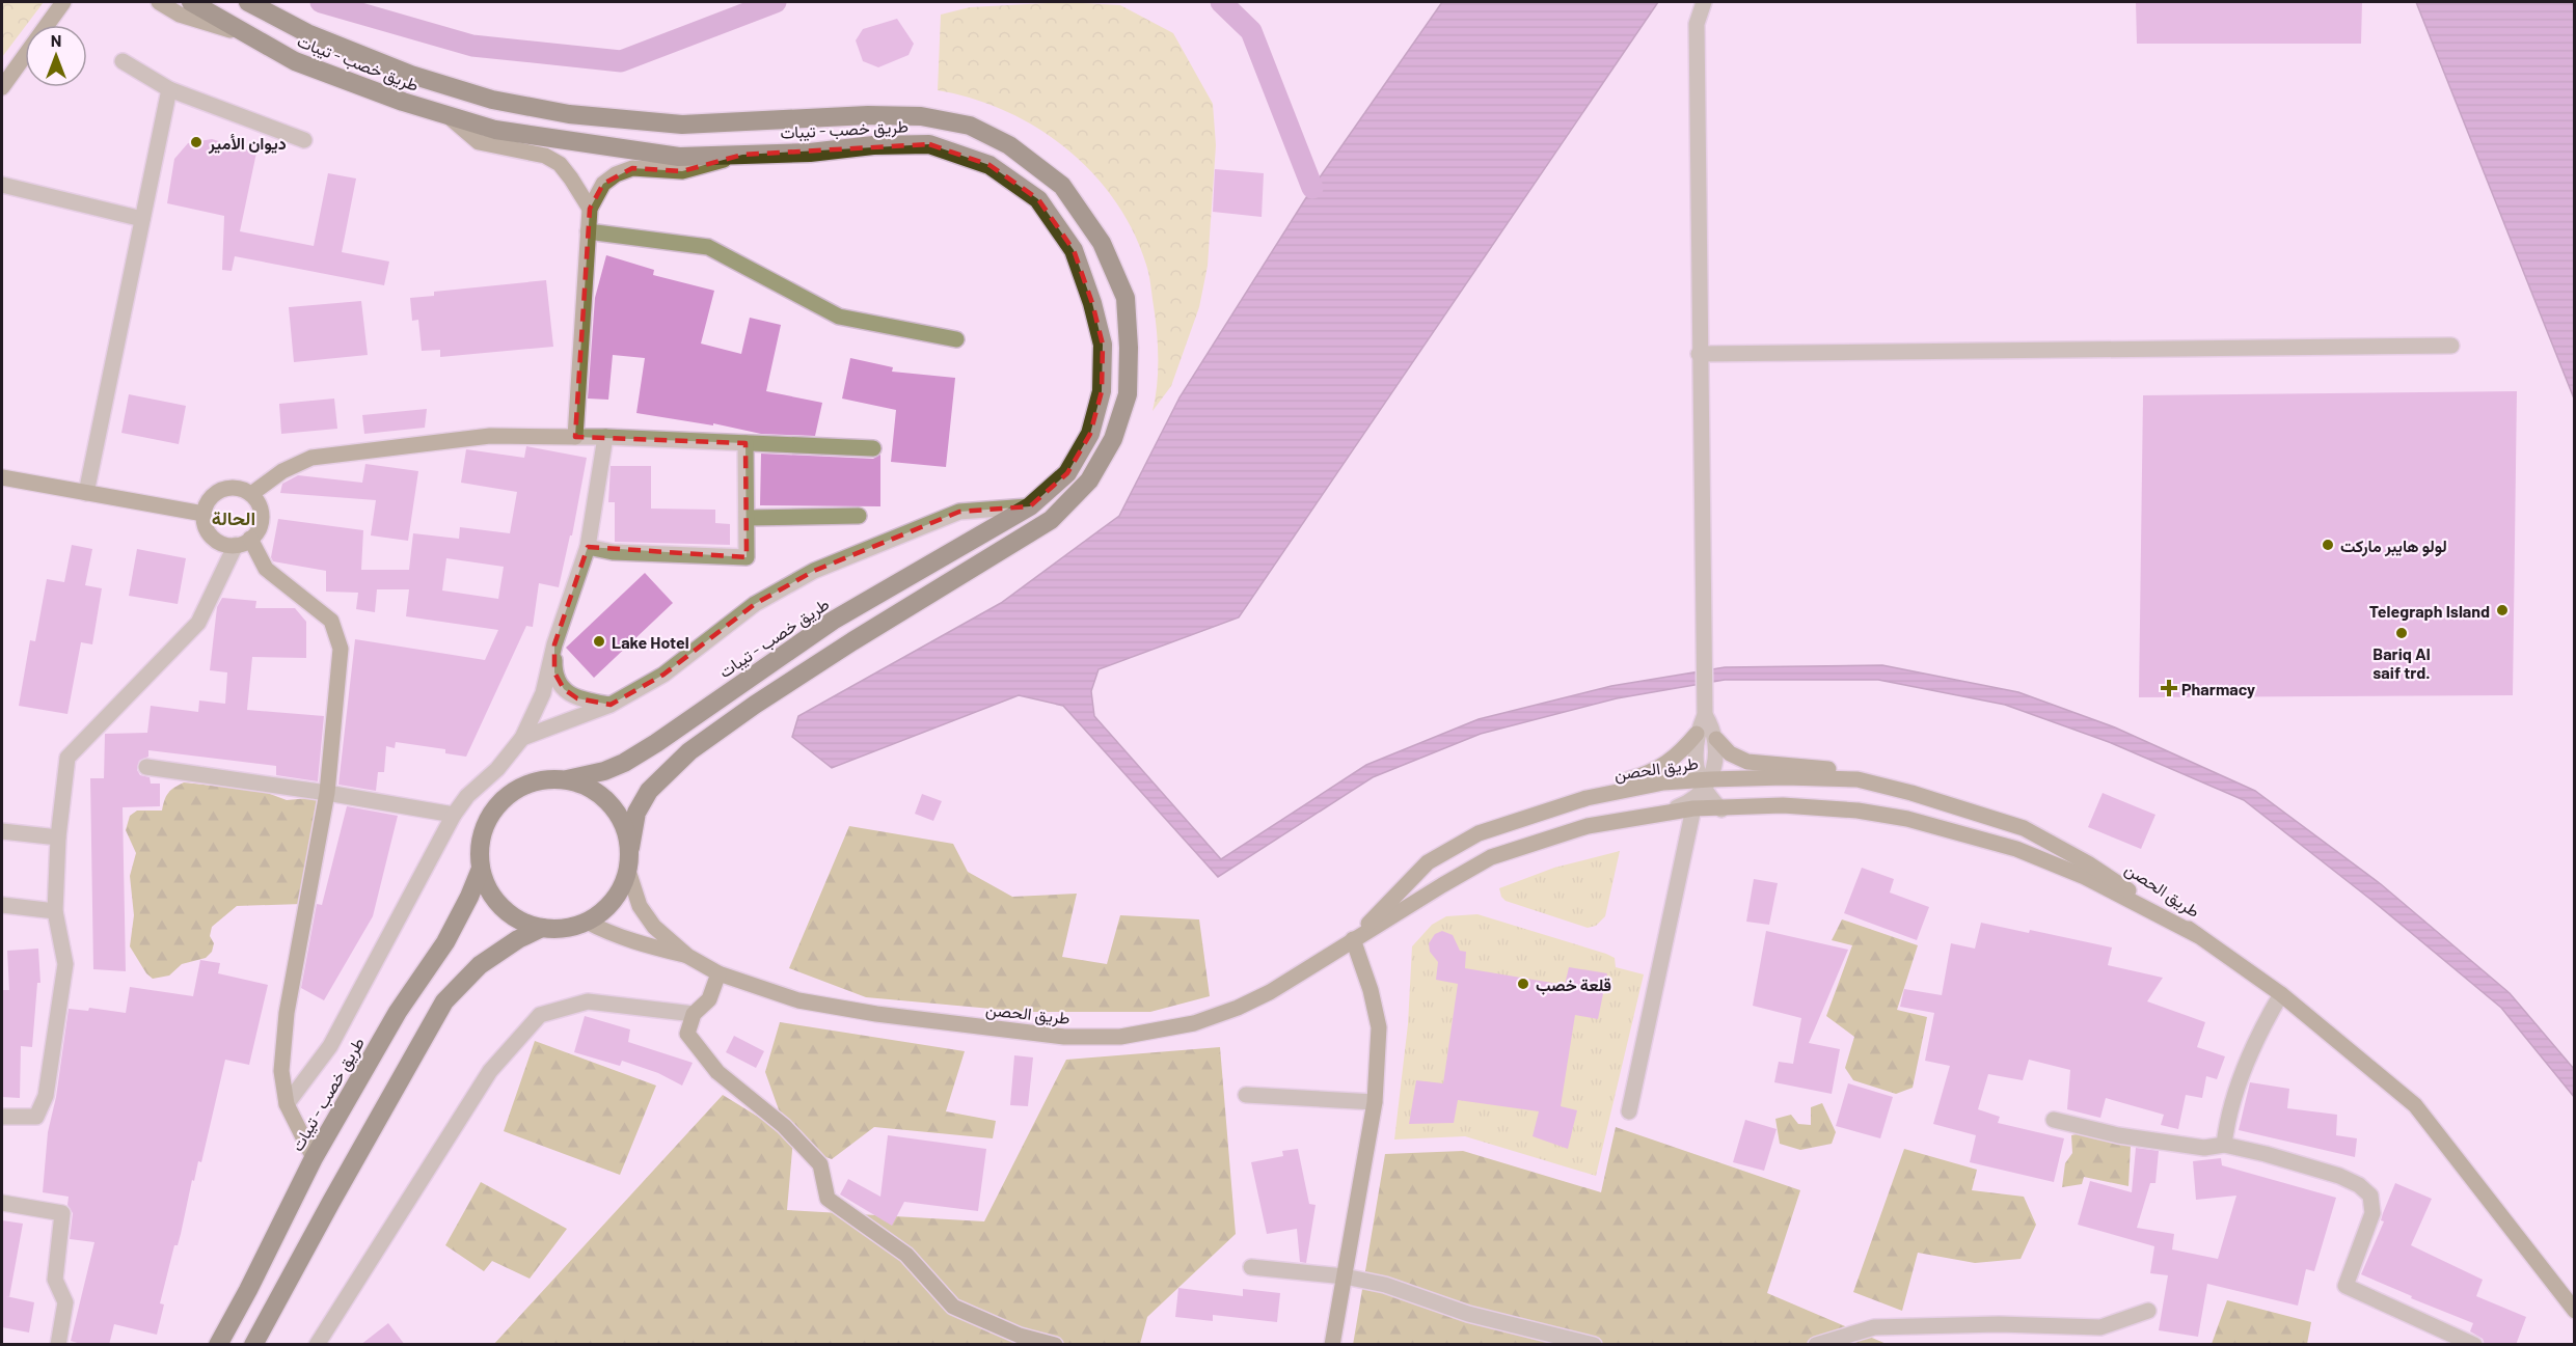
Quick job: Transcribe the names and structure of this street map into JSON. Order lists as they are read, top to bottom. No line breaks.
{"streets":{"highway":["طريق خصب - تيبات"],"street":["طريق الحصن"]},"crossings":[["طريق خصب - تيبات","طريق الحصن"]],"districts":["الحالة"],"places":{"other":["ديوان الأمير","لولو هايبر ماركت","Telegraph Island","Bariq Al saif trd.","Lake Hotel","قلعة خصب"],"health":["Pharmacy"]},"north":"top"}
